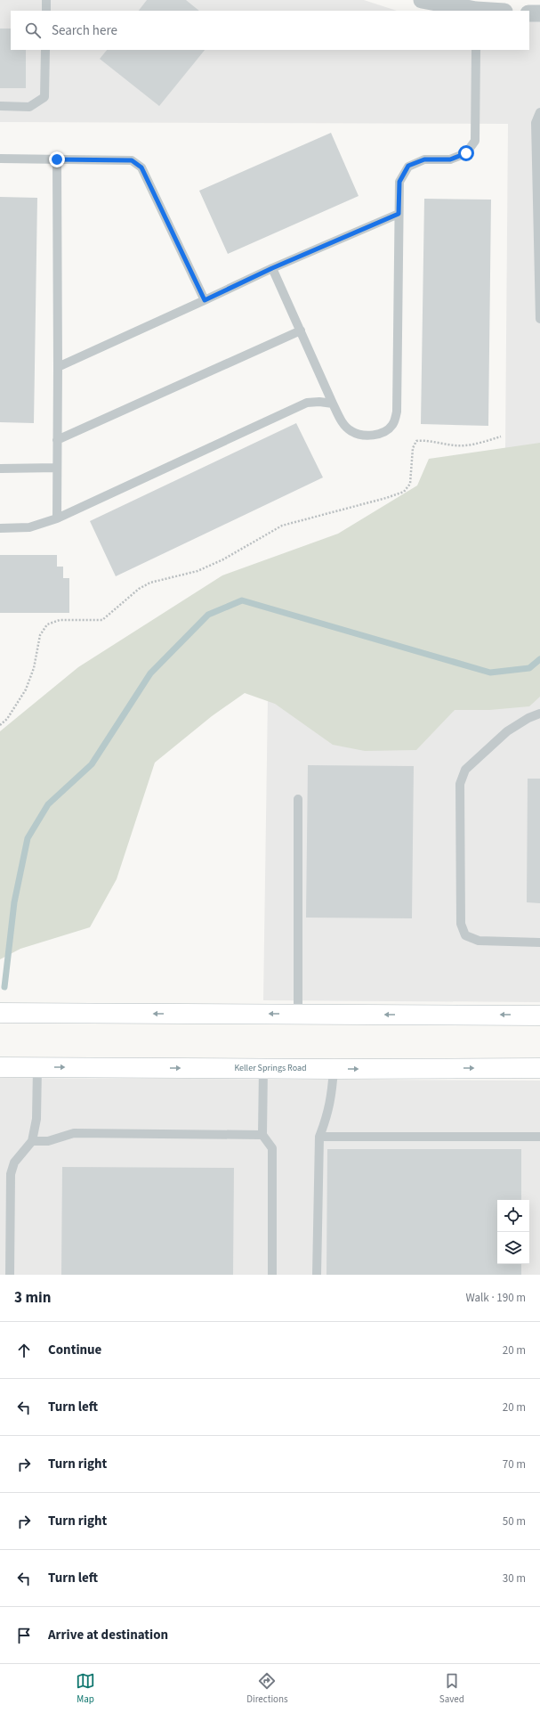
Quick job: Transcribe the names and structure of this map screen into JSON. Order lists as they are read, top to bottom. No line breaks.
{"streets":{"main road":["Keller Springs Road"]},"page":{"search":"Search here","heading":["3 min","Walk · 190 m"],"list":[["Continue","20 m"],["Turn left","20 m"],["Turn right","70 m"],["Turn right","50 m"],["Turn left","30 m"],"Arrive at destination"],"nav":["Map","Directions","Saved"]}}
